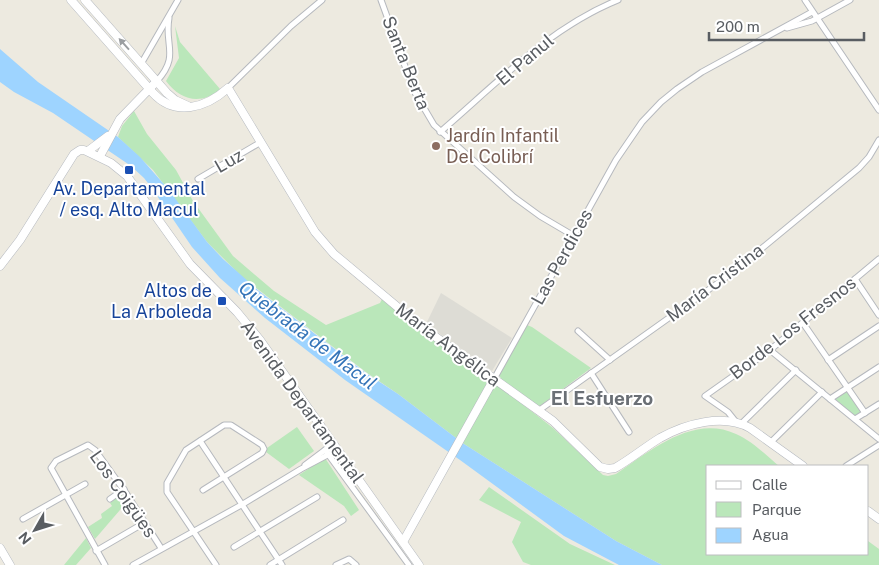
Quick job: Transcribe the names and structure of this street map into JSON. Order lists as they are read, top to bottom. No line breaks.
{"streets":{"street":["El Panul","Santa Berta","Luz","Las Perdices","María Cristina","Borde Los Fresnos","María Angélica","Avenida Departamental","Los Coigües"]},"crossings":[["El Panul","Santa Berta"],["Santa Berta","Las Perdices"],["Luz","María Angélica"],["Las Perdices","María Angélica"],["Las Perdices","Avenida Departamental"],["María Cristina","María Angélica"],["Borde Los Fresnos","María Angélica"]],"districts":["El Esfuerzo"],"water":["Quebrada de Macul"],"places":{"other":["Jardín Infantil Del Colibrí"],"transit":["Av. Departamental / esq. Alto Macul","Altos de La Arboleda"]},"legend":["Calle","Parque","Agua"],"scale_bar":"200 m","north":"bottom left"}
